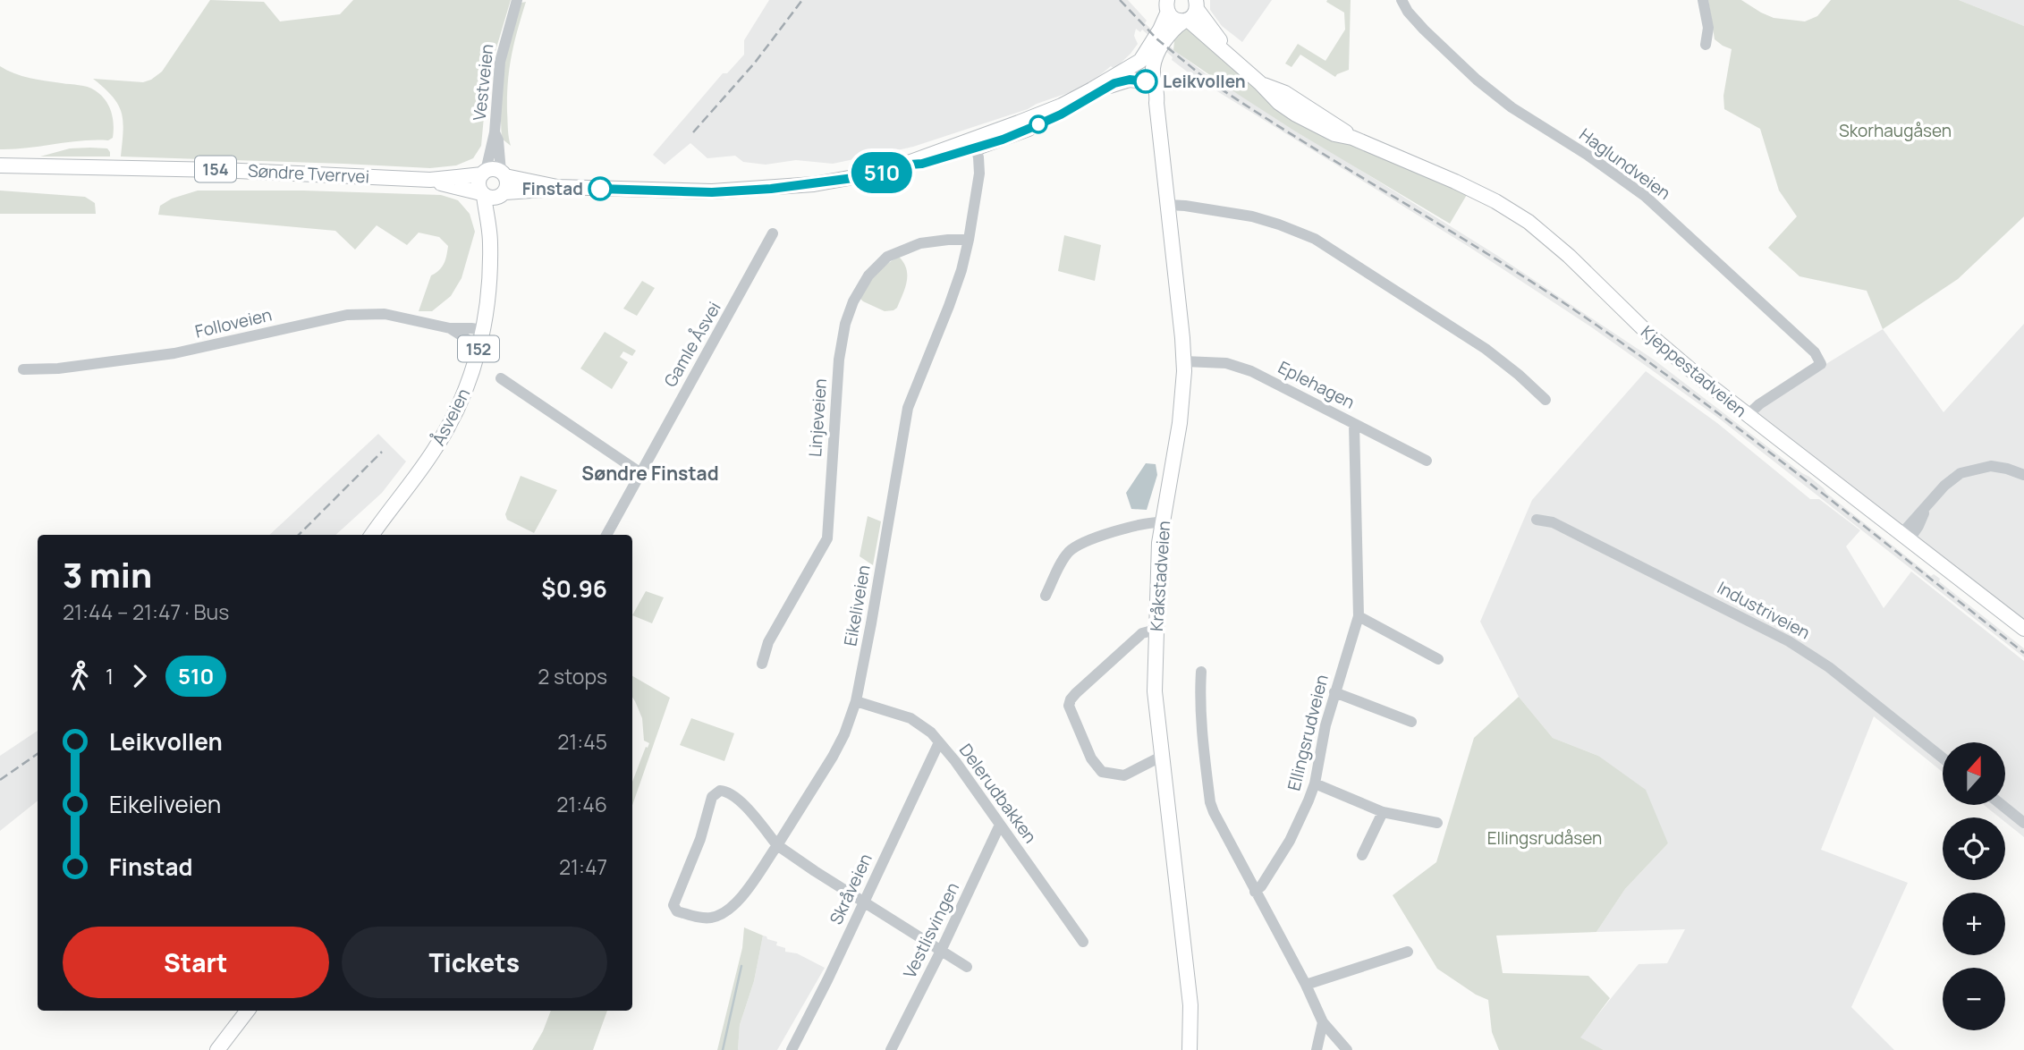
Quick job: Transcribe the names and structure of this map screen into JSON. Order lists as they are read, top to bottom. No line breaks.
{"streets":{"main road":["154","Søndre Tverrvei","152","Kjeppestadveien","Åsveien","Kråkstadveien"],"street":["Vestveien","Haglundveien","Folloveien","Gamle Åsvei","Eplehagen","Linjeveien","Eikeliveien","Industriveien","Ellingsrudveien","Delerudbakken","Skråveien","Vestlisvingen"]},"crossings":[["Vestveien","154"],["Vestveien","Søndre Tverrvei"],["Vestveien","Åsveien"],["Haglundveien","Kjeppestadveien"],["154","Søndre Tverrvei"],["154","Åsveien"],["Søndre Tverrvei","Åsveien"],["Folloveien","Åsveien"],["Eplehagen","Kråkstadveien"],["Eplehagen","Ellingsrudveien"],["Linjeveien","Eikeliveien"],["Eikeliveien","Delerudbakken"],["Delerudbakken","Skråveien"],["Delerudbakken","Vestlisvingen"]],"districts":["Søndre Finstad"],"parks":["Skorhaugåsen","Ellingsrudåsen"],"places":["Leikvollen","Finstad"],"lines":["bus line 510"],"north":"top","page":{"on_map":"510","heading":["3 min","21:44 – 21:47 · Bus","$0.96"],"legs":["1","510","2 stops"],"list":[{"name":"Leikvollen","value":"21:45"},{"name":"Eikeliveien","value":"21:46"},{"name":"Finstad","value":"21:47"}],"map_buttons":["+","−"],"buttons":["Start","Tickets"]}}
